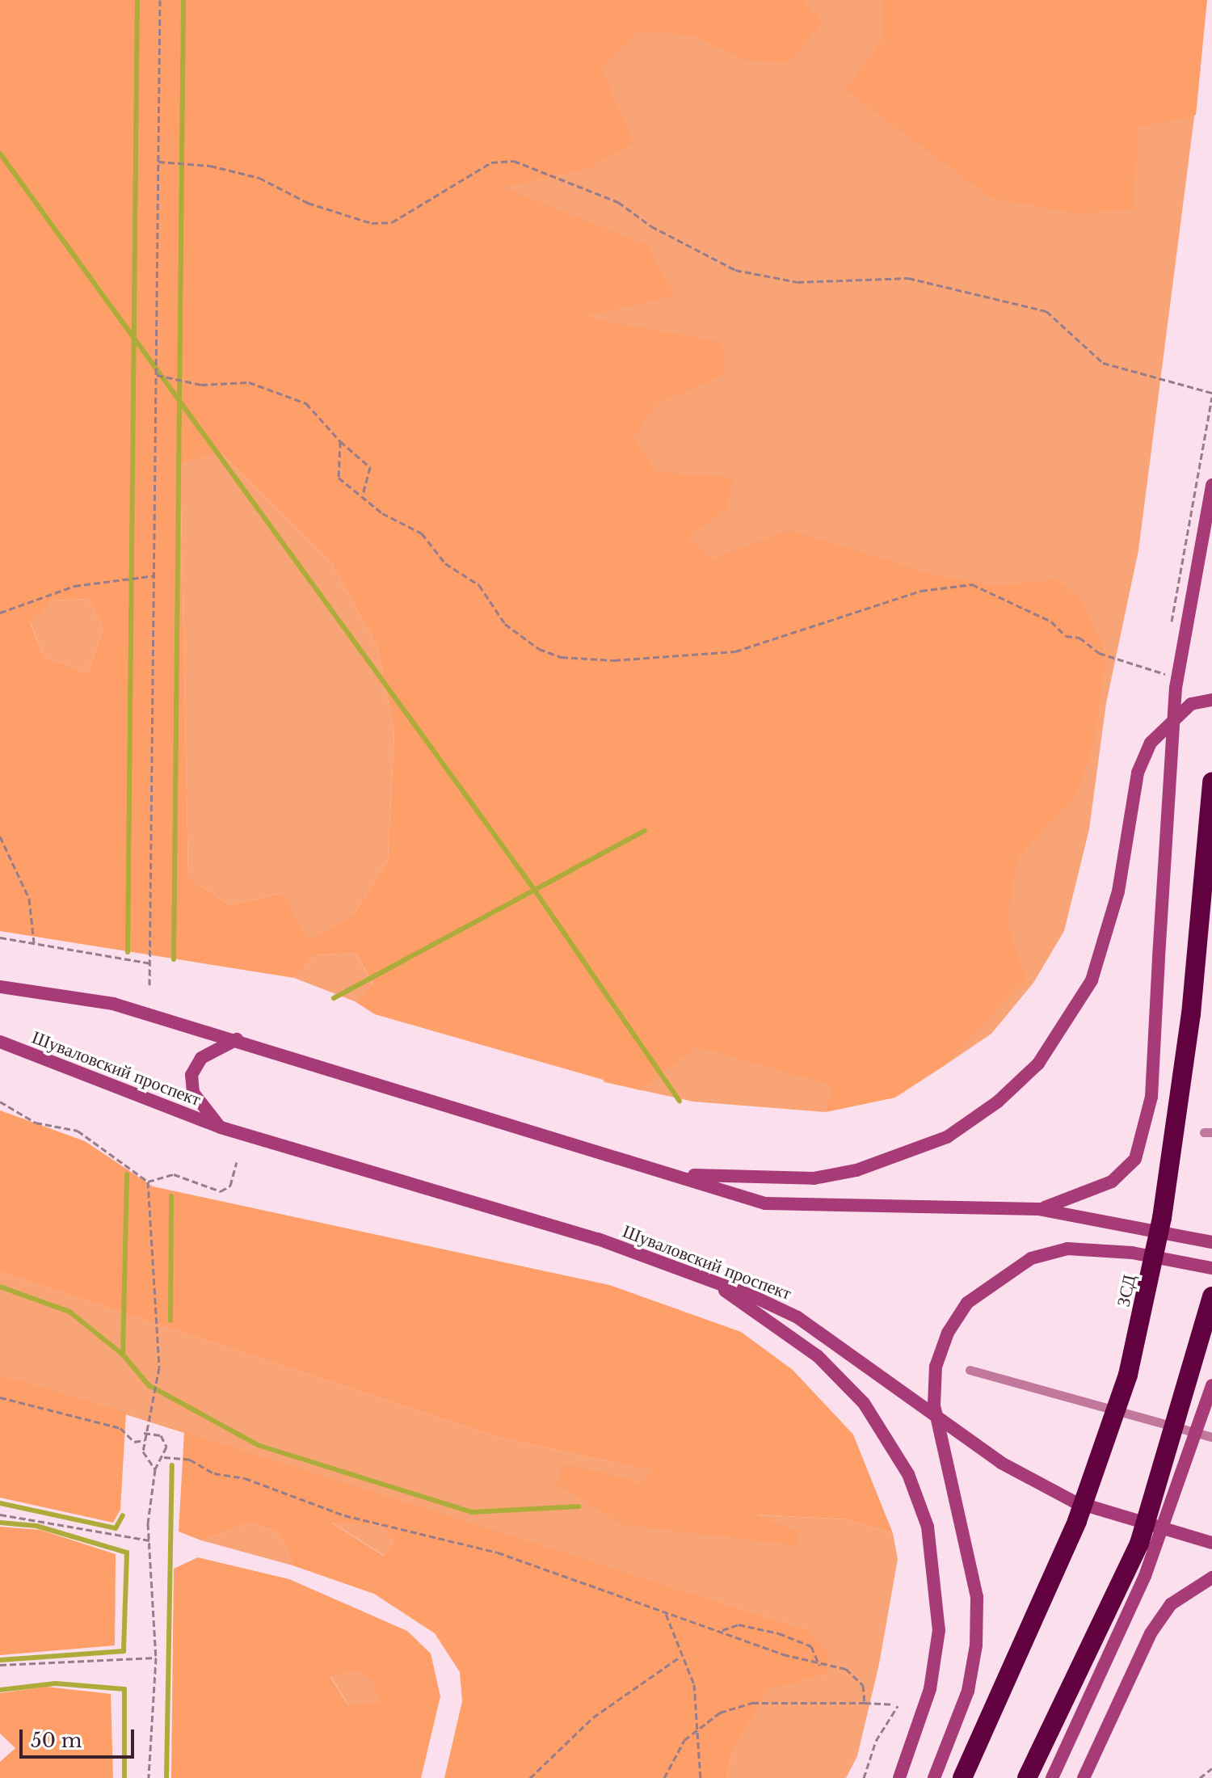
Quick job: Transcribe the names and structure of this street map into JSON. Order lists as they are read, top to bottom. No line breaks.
{"streets":{"highway":["ЗСД"],"main road":["Шуваловский проспект"]},"scale_bar":"50 m"}
